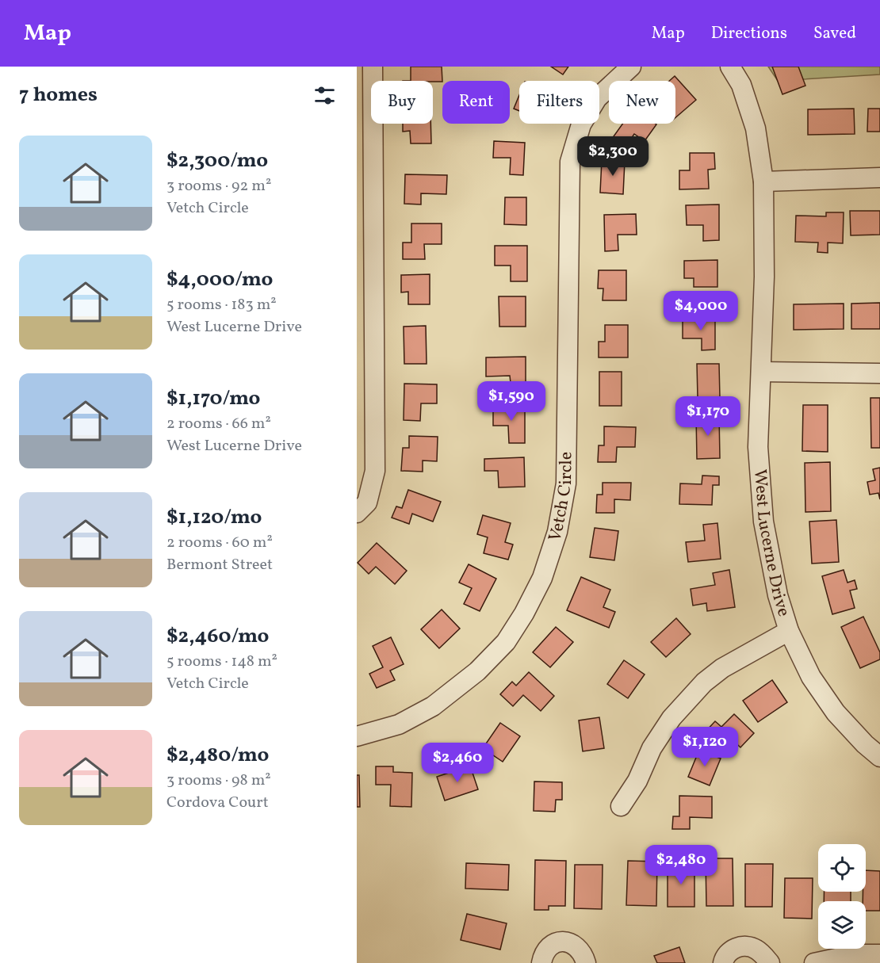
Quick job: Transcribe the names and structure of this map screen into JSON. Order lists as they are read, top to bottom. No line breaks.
{"streets":{"street":["Vetch Circle","West Lucerne Drive"]},"page":{"header":"Map","nav":["Map","Directions","Saved"],"heading":"7 homes","chip":["Buy","Rent","Filters","New"],"list":[{"name":"$2,300/mo","note":"3 rooms · 92 m² · Vetch Circle"},{"name":"$4,000/mo","note":"5 rooms · 183 m² · West Lucerne Drive"},{"name":"$1,170/mo","note":"2 rooms · 66 m² · West Lucerne Drive"},{"name":"$1,120/mo","note":"2 rooms · 60 m² · Bermont Street"},{"name":"$2,460/mo","note":"5 rooms · 148 m² · Vetch Circle"},{"name":"$2,480/mo","note":"3 rooms · 98 m² · Cordova Court"}],"price":["$2,300","$4,000","$1,590","$1,170","$1,120","$2,460","$2,480"]}}
